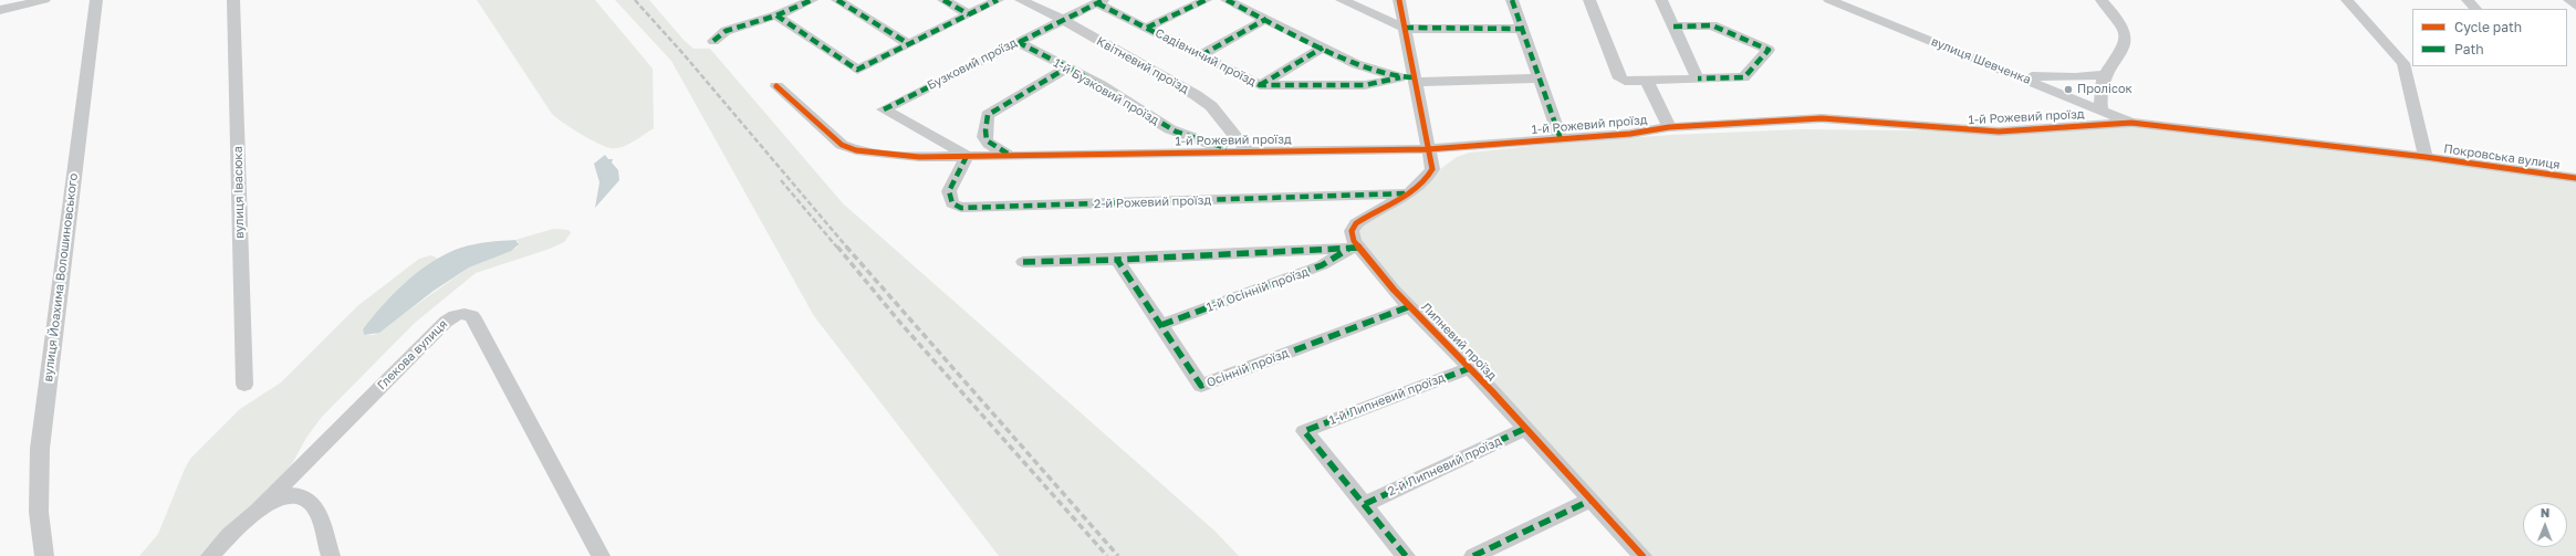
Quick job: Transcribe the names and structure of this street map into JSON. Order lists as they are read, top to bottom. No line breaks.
{"streets":{"street":["Садівничий проїзд","вулиця Шевченка","Бузковий проїзд","Квітневий проїзд","1-й Бузковий проїзд","1-й Рожевий проїзд","Покровська вулиця","вулиця Івасюка","2-й Рожевий проїзд","вулиця Йоахима Волошиновського","1-й Осінній проїзд","Липневий проїзд","Глекова вулиця","Осінній проїзд","1-й Липневий проїзд","2-й Липневий проїзд"]},"crossings":[["Садівничий проїзд","Бузковий проїзд"],["вулиця Шевченка","1-й Рожевий проїзд"],["Бузковий проїзд","Квітневий проїзд"],["Бузковий проїзд","1-й Бузковий проїзд"],["Бузковий проїзд","1-й Рожевий проїзд"],["Бузковий проїзд","2-й Рожевий проїзд"],["Квітневий проїзд","1-й Бузковий проїзд"],["Квітневий проїзд","1-й Рожевий проїзд"],["1-й Бузковий проїзд","1-й Рожевий проїзд"],["1-й Рожевий проїзд","Покровська вулиця"],["1-й Рожевий проїзд","2-й Рожевий проїзд"],["1-й Рожевий проїзд","Липневий проїзд"],["2-й Рожевий проїзд","Липневий проїзд"],["1-й Осінній проїзд","Липневий проїзд"],["1-й Осінній проїзд","Осінній проїзд"],["Липневий проїзд","Осінній проїзд"],["Липневий проїзд","1-й Липневий проїзд"],["Липневий проїзд","2-й Липневий проїзд"],["1-й Липневий проїзд","2-й Липневий проїзд"]],"places":["Пролісок"],"legend":["Cycle path","Path"],"north":"top"}
